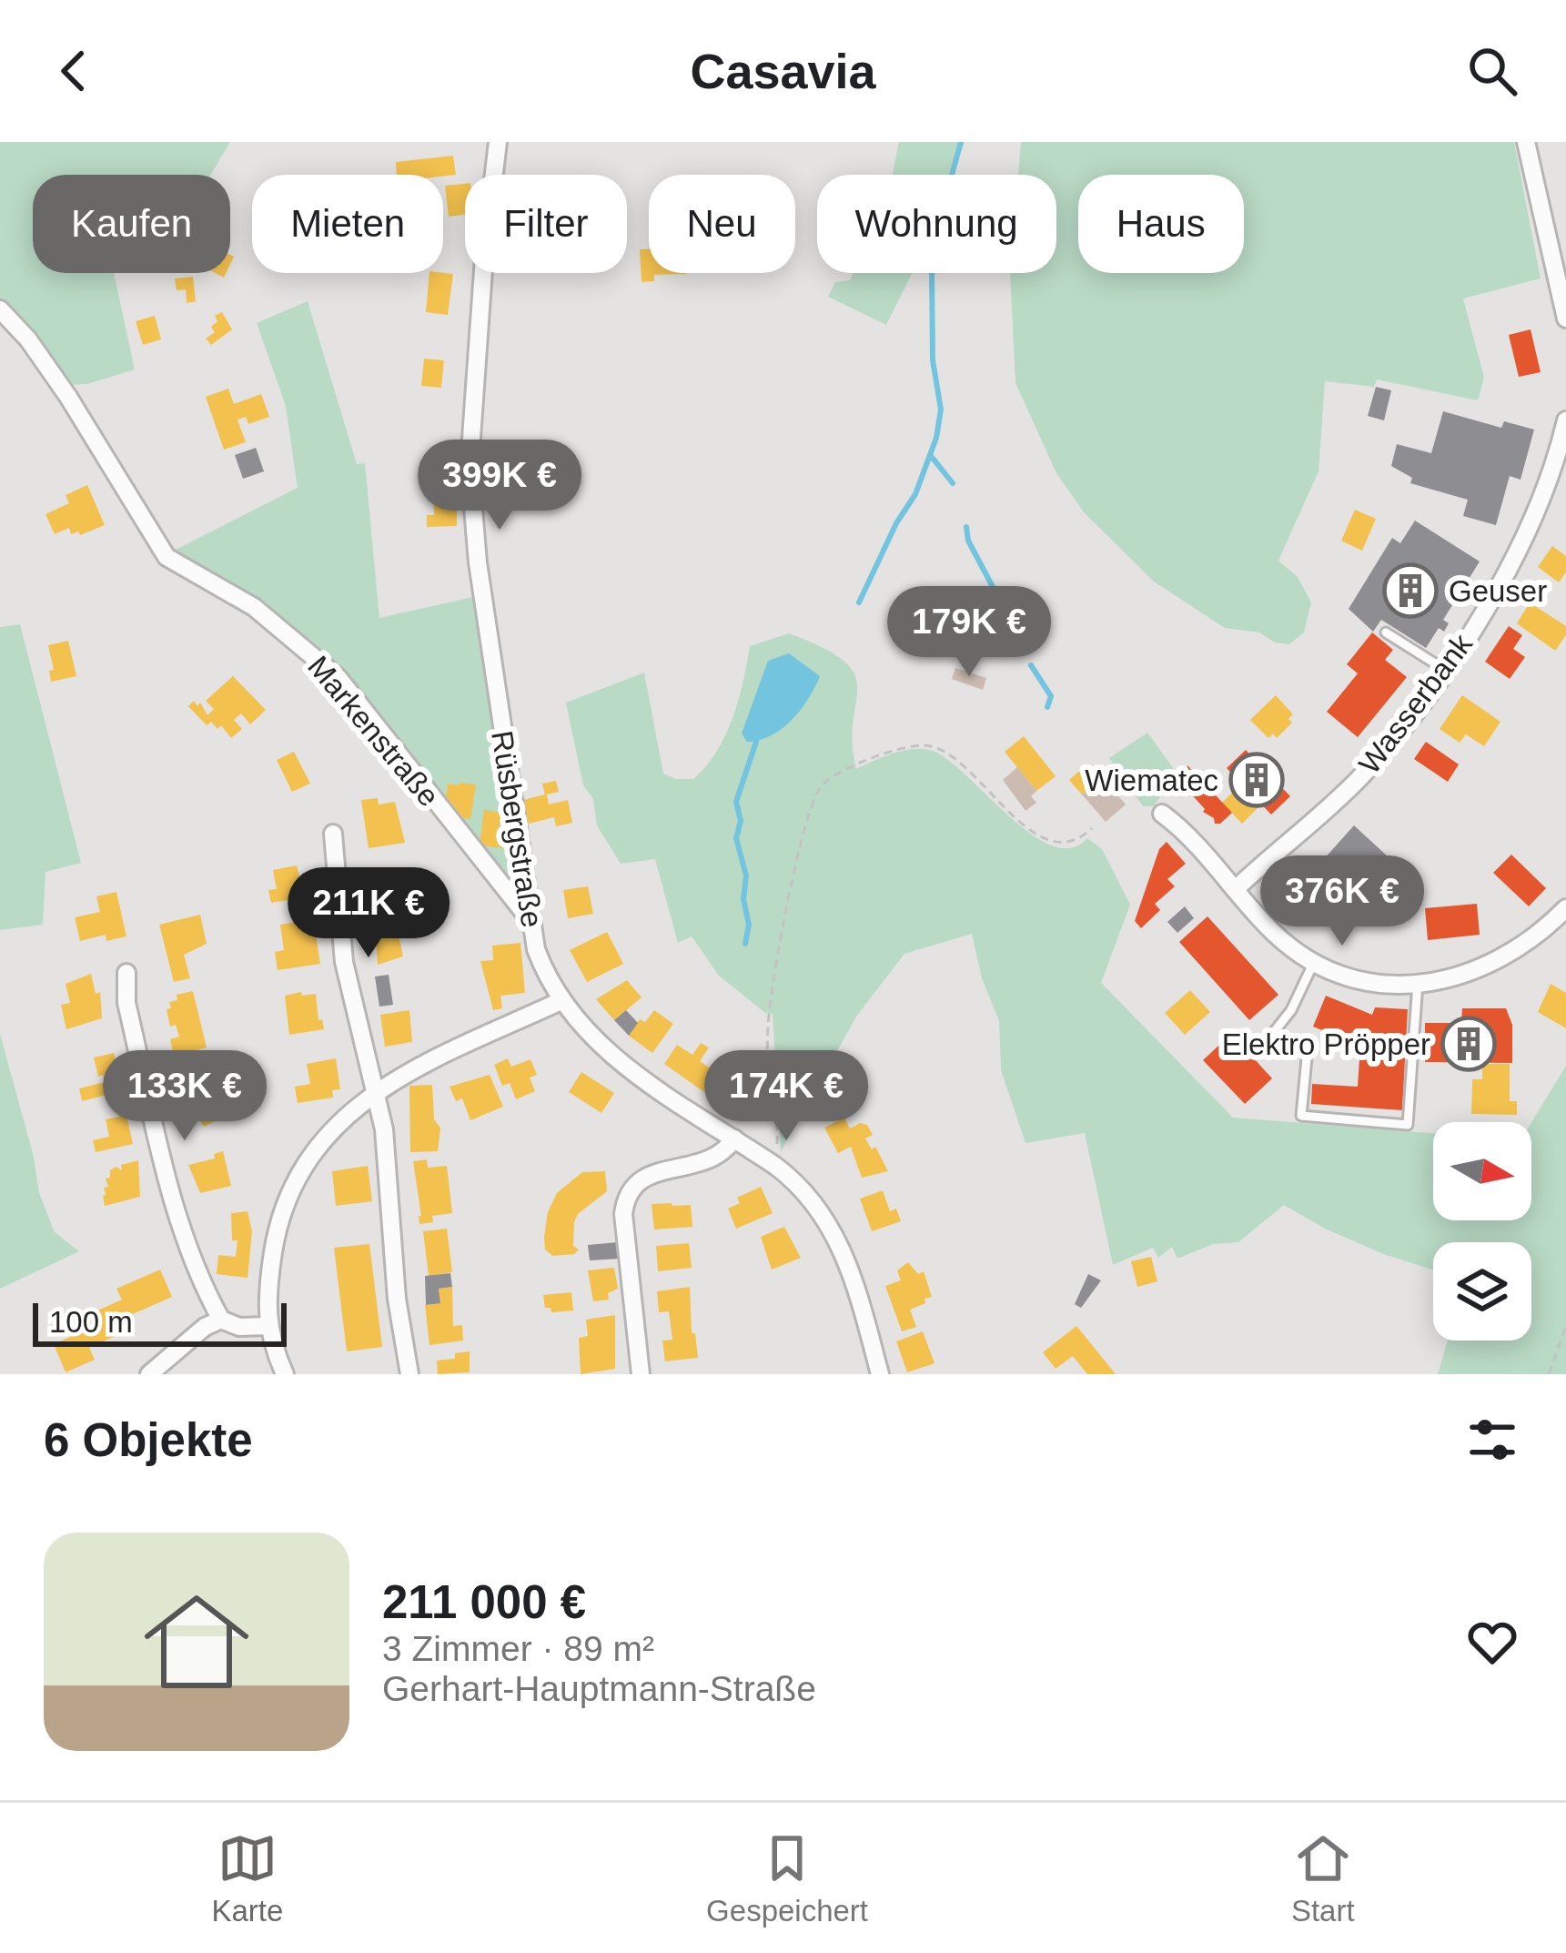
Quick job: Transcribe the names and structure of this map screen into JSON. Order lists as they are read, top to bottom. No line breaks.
{"streets":{"street":["Wasserbank","Markenstraße","Rüsbergstraße"]},"crossings":[["Markenstraße","Rüsbergstraße"]],"places":{"building":["Geuser","Wiematec","Elektro Pröpper"]},"scale_bar":"100 m","north":"right","page":{"header":"Casavia","chip":["Kaufen","Mieten","Filter","Neu","Wohnung","Haus"],"price":["399K €","179K €","376K €","211K €","133K €","174K €"],"scale":"100 m","heading":"6 Objekte","list":[{"name":"211 000 €","note":"3 Zimmer · 89 m² · Gerhart-Hauptmann-Straße"}],"tabs":["Karte","Gespeichert","Start"]}}
